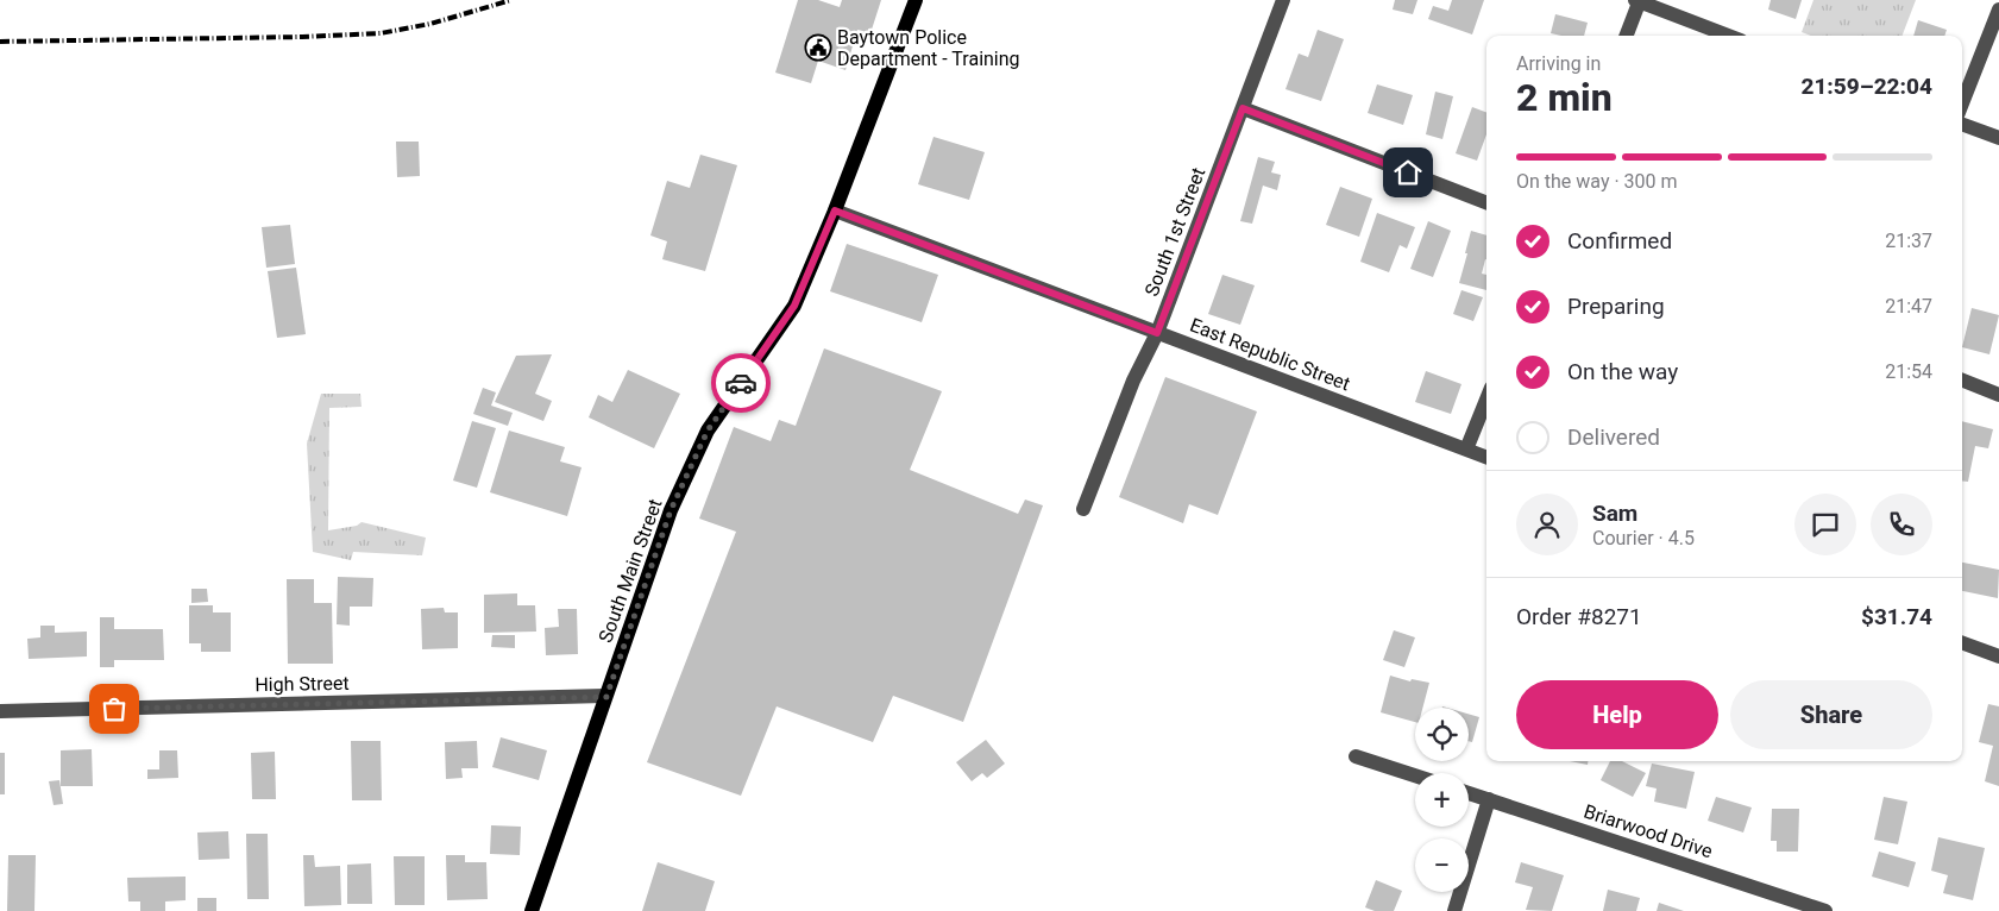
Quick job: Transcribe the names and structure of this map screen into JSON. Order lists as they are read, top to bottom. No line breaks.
{"streets":{"main road":["South Main Street"],"street":["South 1st Street","East Republic Street","High Street","Briarwood Drive"]},"crossings":[["South 1st Street","East Republic Street"],["East Republic Street","South Main Street"],["South Main Street","High Street"]],"places":{"public building":["Baytown Police Department - Training"]},"page":{"heading":["2 min","Arriving in","21:59–22:04"],"panel":["Sam","Courier · 4.5","Order #8271","$31.74"],"bar":"On the way · 300 m","list":[["Confirmed","21:37"],["Preparing","21:47"],["On the way","21:54"],"Delivered"],"buttons":["Help","Share"],"map_buttons":["+","−"]}}
